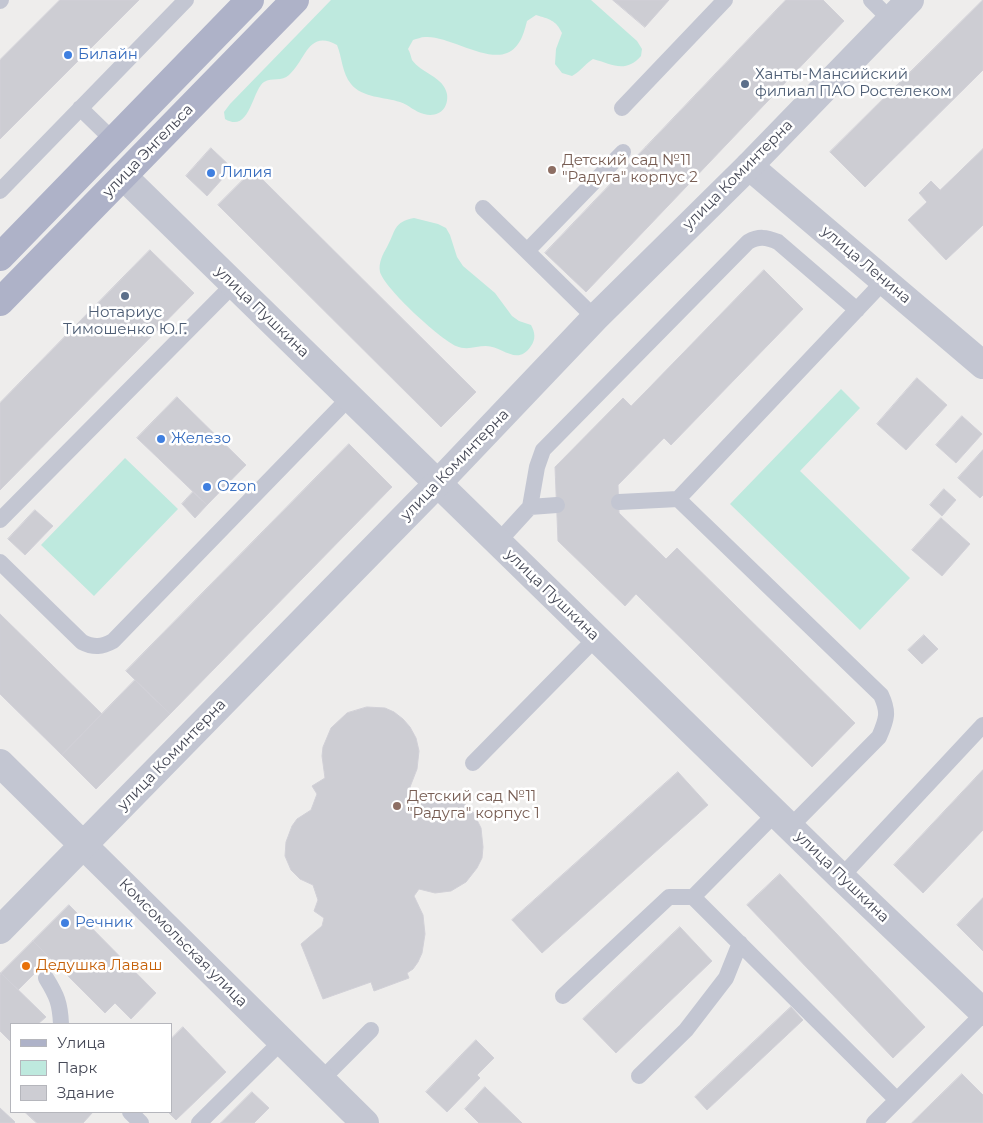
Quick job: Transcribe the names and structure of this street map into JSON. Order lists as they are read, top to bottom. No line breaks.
{"streets":{"main road":["улица Энгельса"],"street":["улица Коминтерна","улица Ленина","улица Пушкина","Комсомольская улица"]},"crossings":[["улица Энгельса","улица Пушкина"],["улица Коминтерна","улица Ленина"],["улица Коминтерна","улица Пушкина"],["улица Коминтерна","Комсомольская улица"]],"places":["Билайн","Ханты-Мансийский филиал ПАО Ростелеком","Детский сад №11 \"Радуга\" корпус 2","Лилия","Нотариус Тимошенко Ю.Г.","Железо","Ozon","Детский сад №11 \"Радуга\" корпус 1","Речник","Дедушка Лаваш"],"legend":["Улица","Парк","Здание"]}
